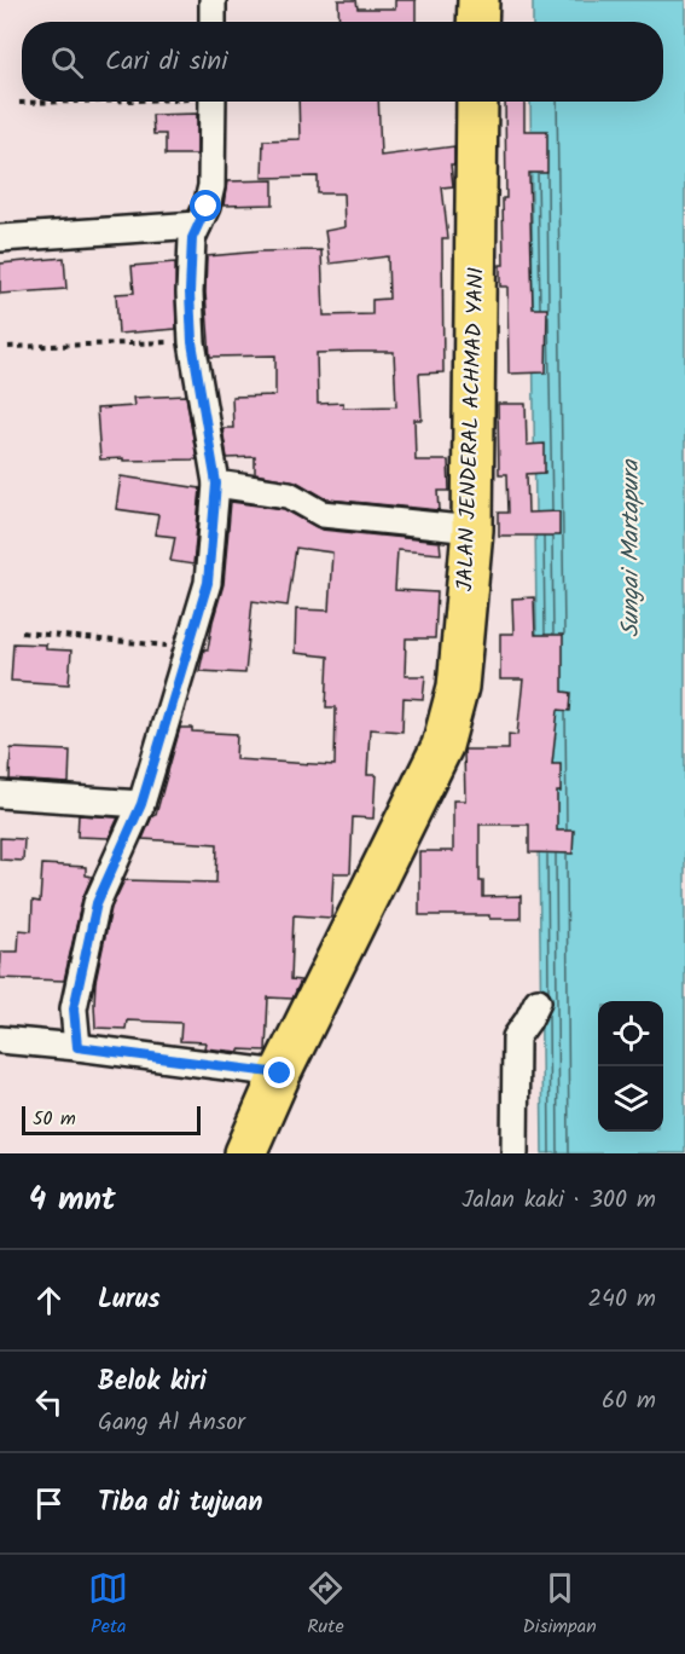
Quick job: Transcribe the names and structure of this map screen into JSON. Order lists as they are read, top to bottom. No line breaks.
{"streets":{"highway":["JALAN JENDERAL ACHMAD YANI"]},"water":["Sungai Martapura"],"scale_bar":"50 m","page":{"search":"Cari di sini","scale":"50 m","heading":["4 mnt","Jalan kaki · 300 m"],"list":[["Lurus","240 m"],["Belok kiri","Gang Al Ansor","60 m"],"Tiba di tujuan"],"nav":["Peta","Rute","Disimpan"]}}
